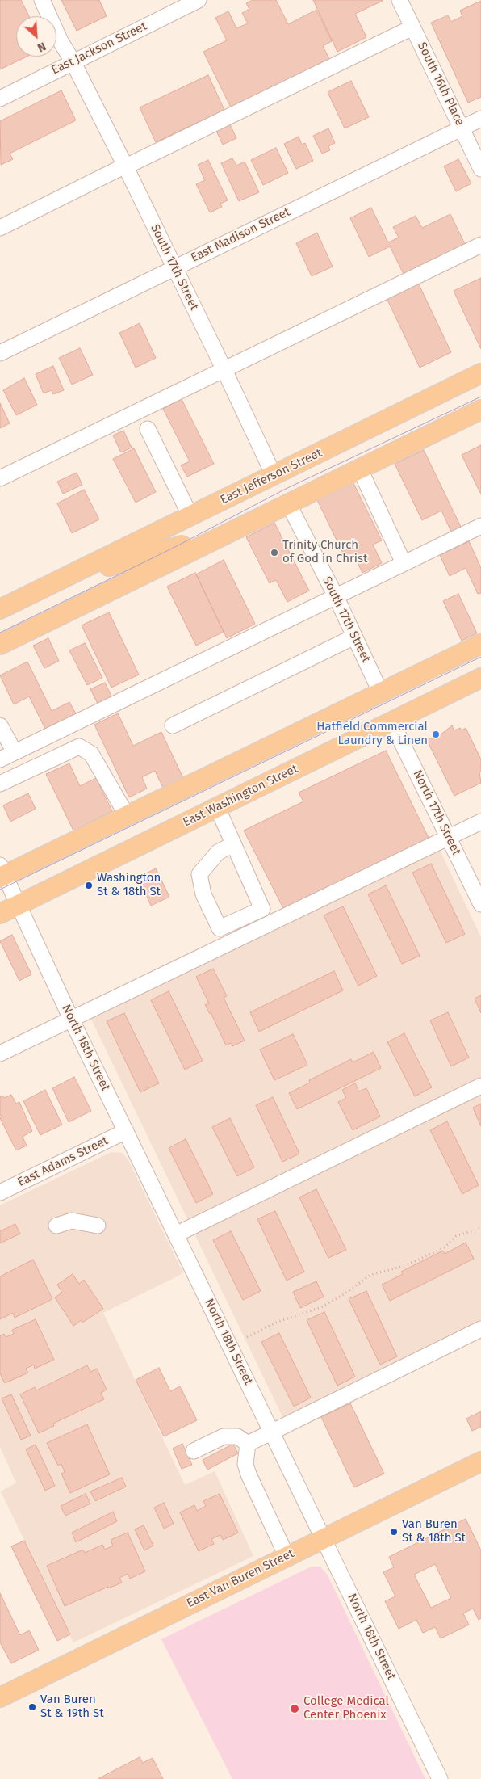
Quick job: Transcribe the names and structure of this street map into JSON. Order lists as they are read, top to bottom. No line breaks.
{"streets":{"main road":["East Jefferson Street","East Washington Street","East Van Buren Street"],"street":["East Jackson Street","South 16th Place","East Madison Street","South 17th Street","North 17th Street","North 18th Street","East Adams Street"]},"crossings":[["East Jackson Street","South 17th Street"],["South 16th Place","East Madison Street"],["East Madison Street","South 17th Street"],["South 17th Street","East Jefferson Street"],["East Washington Street","North 17th Street"],["East Washington Street","North 18th Street"],["North 18th Street","East Adams Street"],["North 18th Street","East Van Buren Street"]],"places":["Trinity Church of God in Christ","Hatfield Commercial Laundry & Linen","Washington St & 18th St","Van Buren St & 18th St","Van Buren St & 19th St","College Medical Center Phoenix"],"north":"bottom right"}
